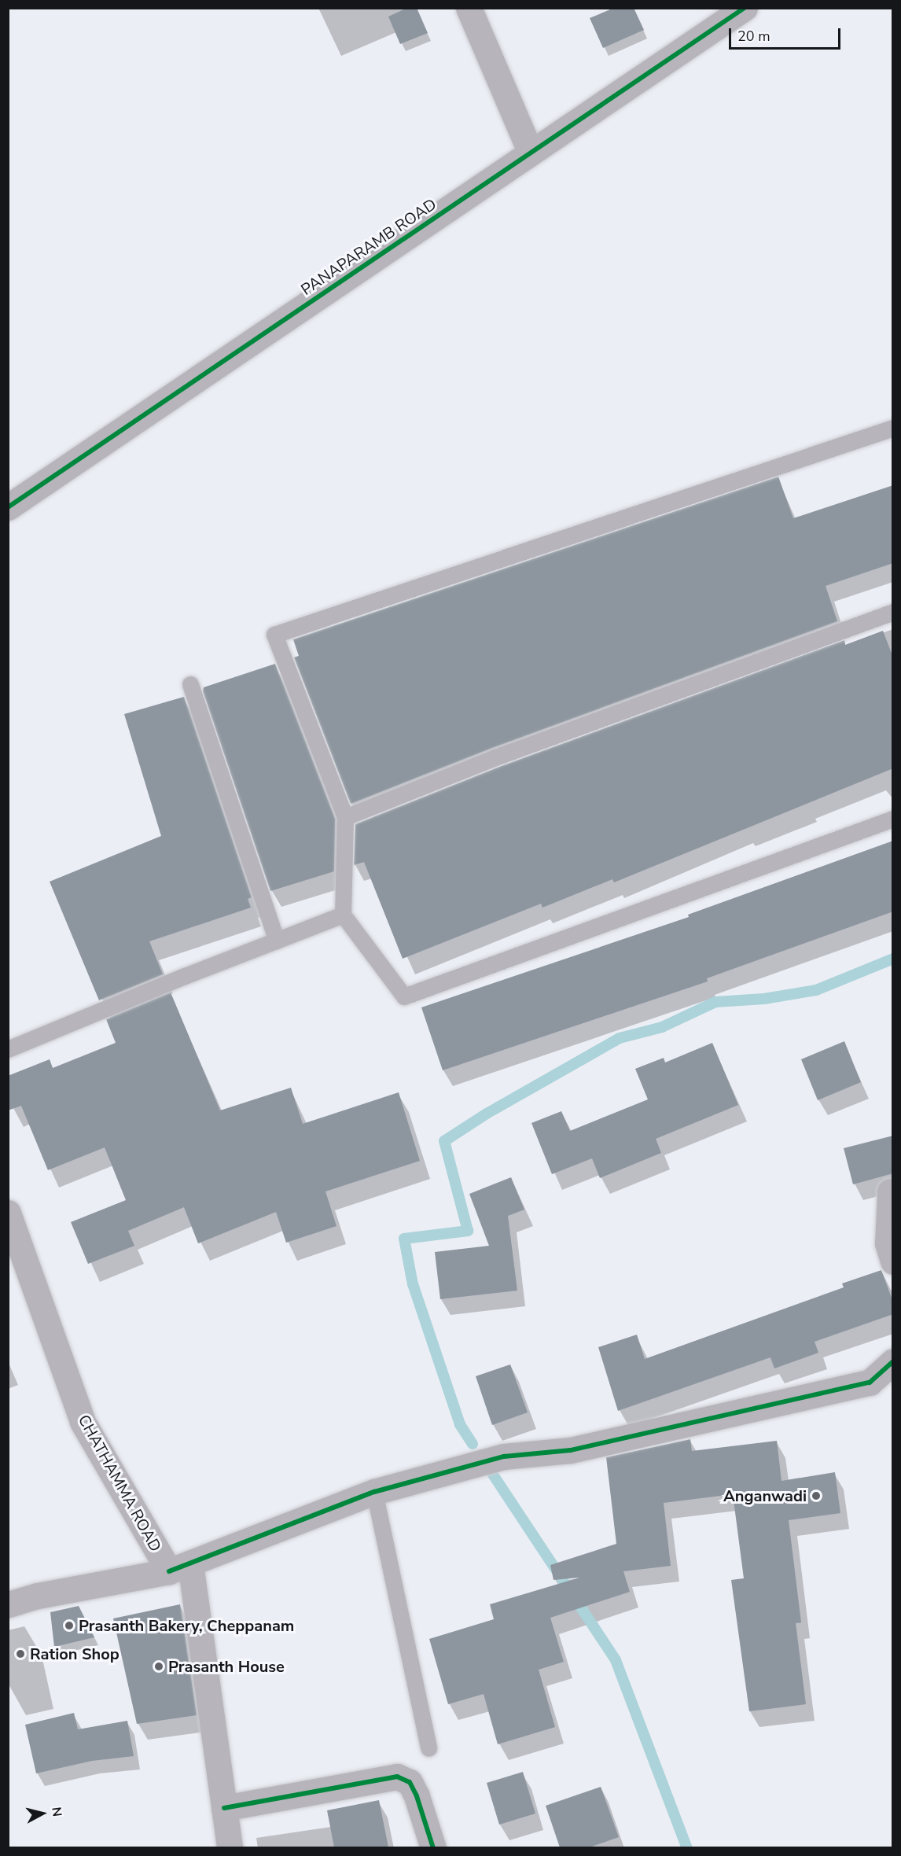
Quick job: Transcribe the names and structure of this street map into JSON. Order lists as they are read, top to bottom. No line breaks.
{"streets":{"street":["PANAPARAMB ROAD","CHATHAMMA ROAD"]},"places":["Anganwadi","Prasanth Bakery, Cheppanam","Ration Shop","Prasanth House"],"scale_bar":"20 m","north":"right"}
